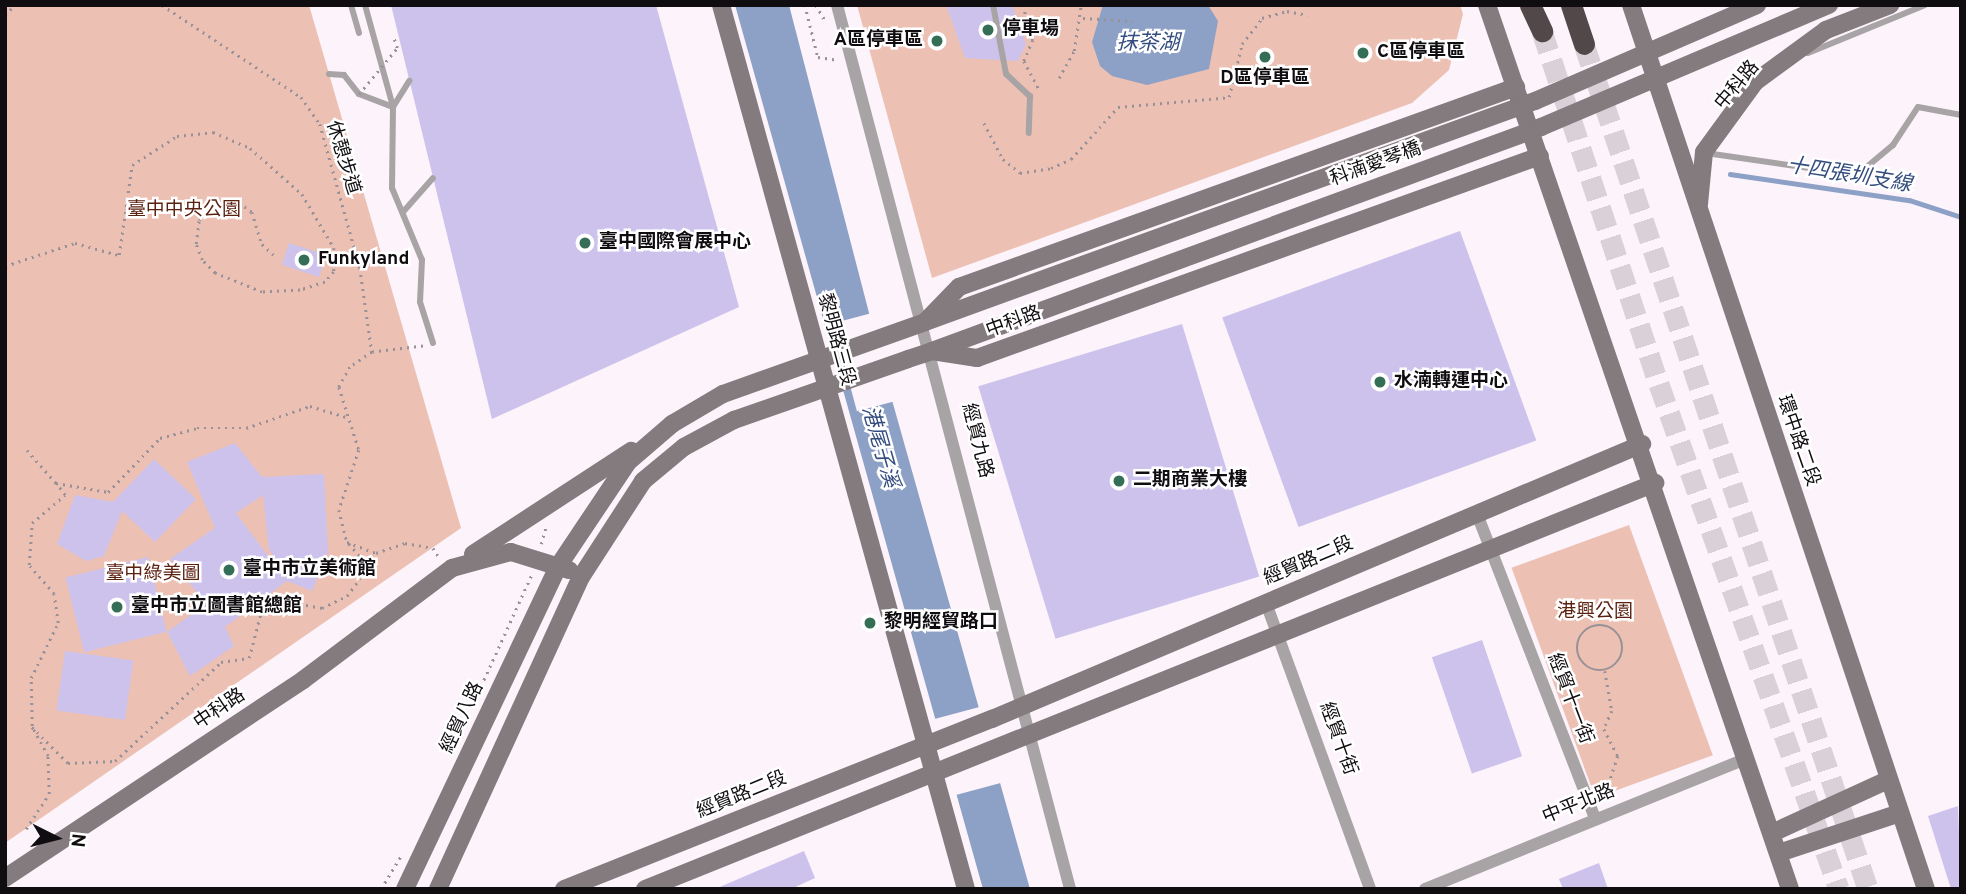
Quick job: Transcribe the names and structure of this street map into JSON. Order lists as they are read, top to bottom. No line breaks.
{"streets":{"street":["中科路","科湳愛琴橋","黎明路三段","經貿九路","環中路二段","經貿路二段","經貿十一街","經貿八路","經貿十街","中平北路"],"path":["休憩步道"]},"crossings":[["中科路","科湳愛琴橋"],["中科路","黎明路三段"],["中科路","經貿九路"],["中科路","環中路二段"],["中科路","經貿八路"],["科湳愛琴橋","經貿九路"],["黎明路三段","經貿路二段"],["經貿九路","經貿路二段"],["經貿路二段","經貿十一街"],["經貿路二段","經貿十街"],["經貿十一街","中平北路"]],"water":["抹茶湖","十四張圳支線","港尾子溪"],"parks":["臺中中央公園","臺中綠美圖","港興公園"],"places":["停車場","A區停車區","C區停車區","D區停車區","臺中國際會展中心","Funkyland","水湳轉運中心","二期商業大樓","臺中市立美術館","臺中市立圖書館總館","黎明經貿路口"],"north":"right"}
